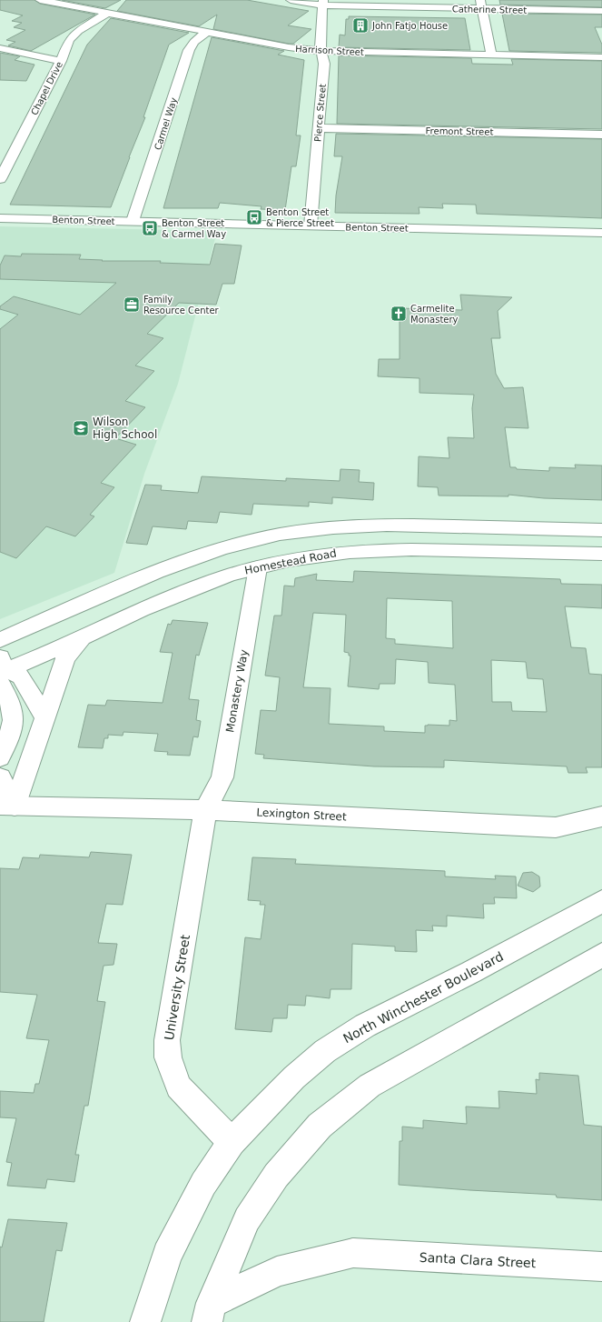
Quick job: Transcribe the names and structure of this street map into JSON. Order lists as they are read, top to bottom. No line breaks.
{"streets":{"street":["Catherine Street","Harrison Street","Chapel Drive","Pierce Street","Carmel Way","Fremont Street","Benton Street","Homestead Road","Monastery Way","Lexington Street","University Street","North Winchester Boulevard","Santa Clara Street"]},"crossings":[["Catherine Street","Pierce Street"],["Harrison Street","Chapel Drive"],["Harrison Street","Pierce Street"],["Harrison Street","Carmel Way"],["Pierce Street","Fremont Street"],["Pierce Street","Benton Street"],["Carmel Way","Benton Street"],["Homestead Road","Monastery Way"],["Monastery Way","Lexington Street"],["Monastery Way","University Street"],["Lexington Street","University Street"],["University Street","North Winchester Boulevard"]],"places":{"building":["John Fatjo House"],"bus stop":["Benton Street & Pierce Street","Benton Street & Carmel Way"],"office":["Family Resource Center"],"church":["Carmelite Monastery"],"school or university":["Wilson High School"]}}
